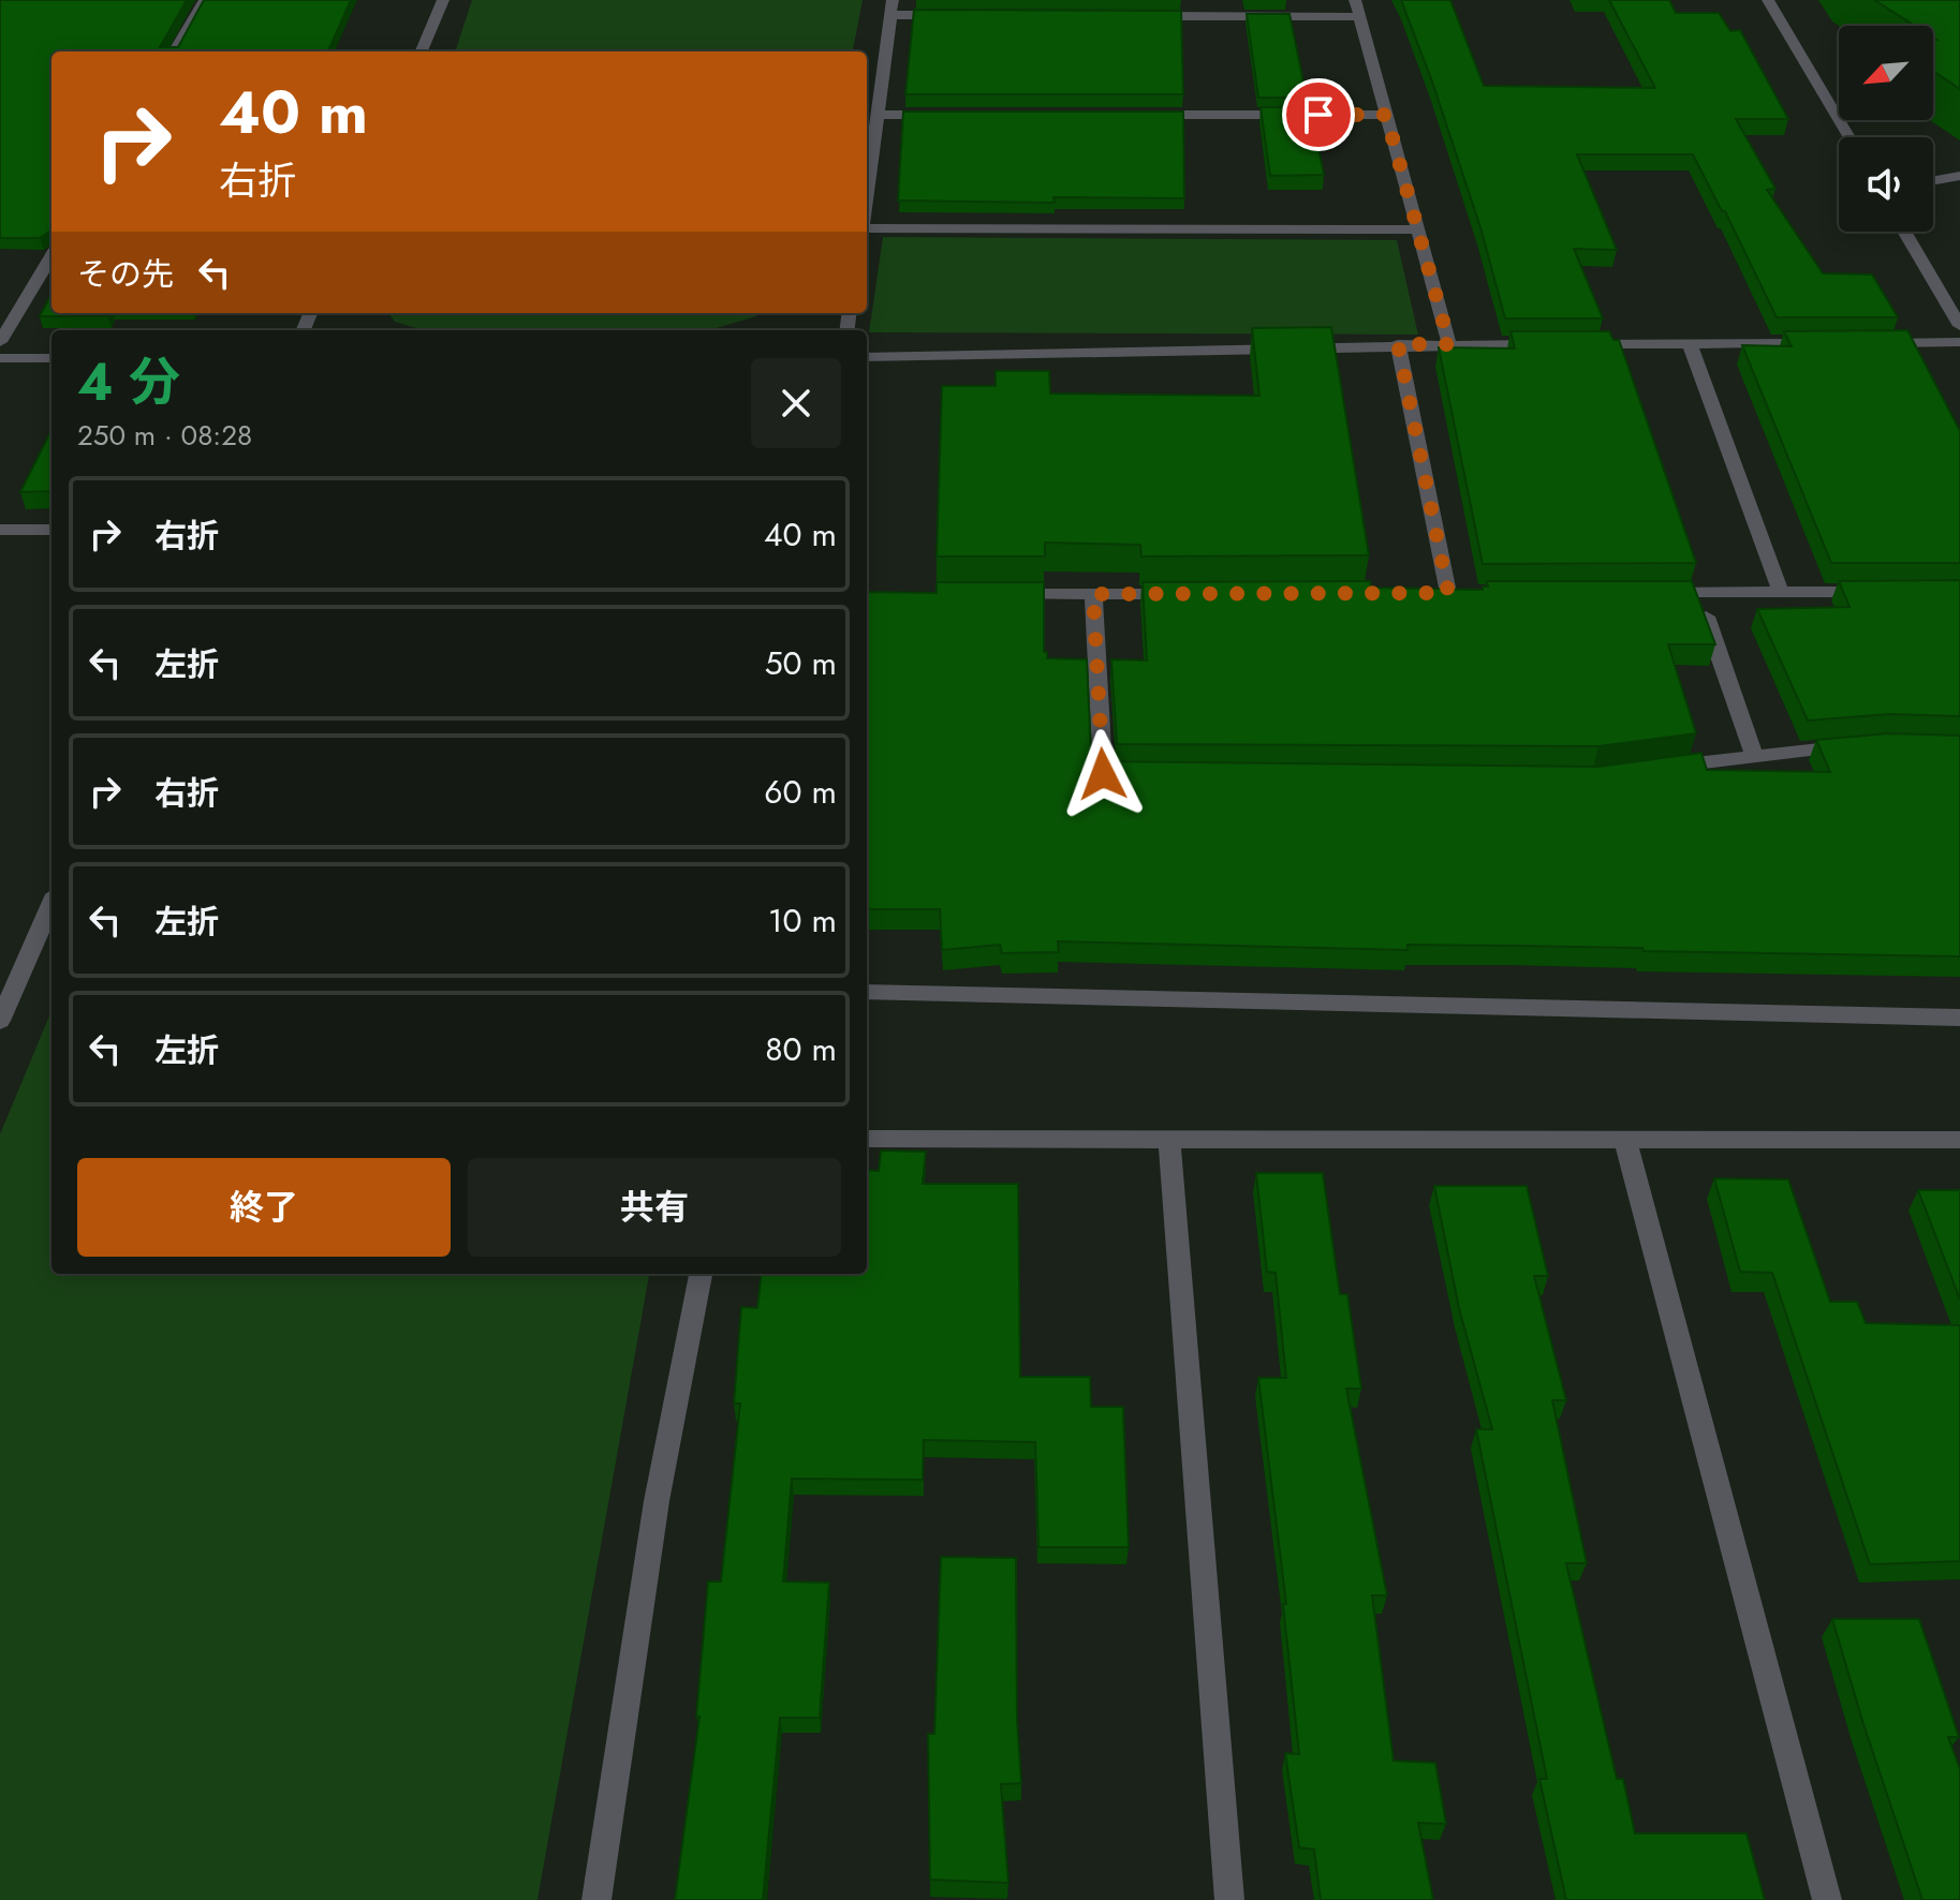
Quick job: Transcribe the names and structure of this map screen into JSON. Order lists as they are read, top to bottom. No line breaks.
{"north":"bottom left","page":{"turn":["40 m","右折"],"then":"その先","heading":["4 分","250 m · 08:28"],"list":[{"name":"右折","value":"40 m"},{"name":"左折","value":"50 m"},{"name":"右折","value":"60 m"},{"name":"左折","value":"10 m"},{"name":"左折","value":"80 m"}],"buttons":["終了","共有"]}}
